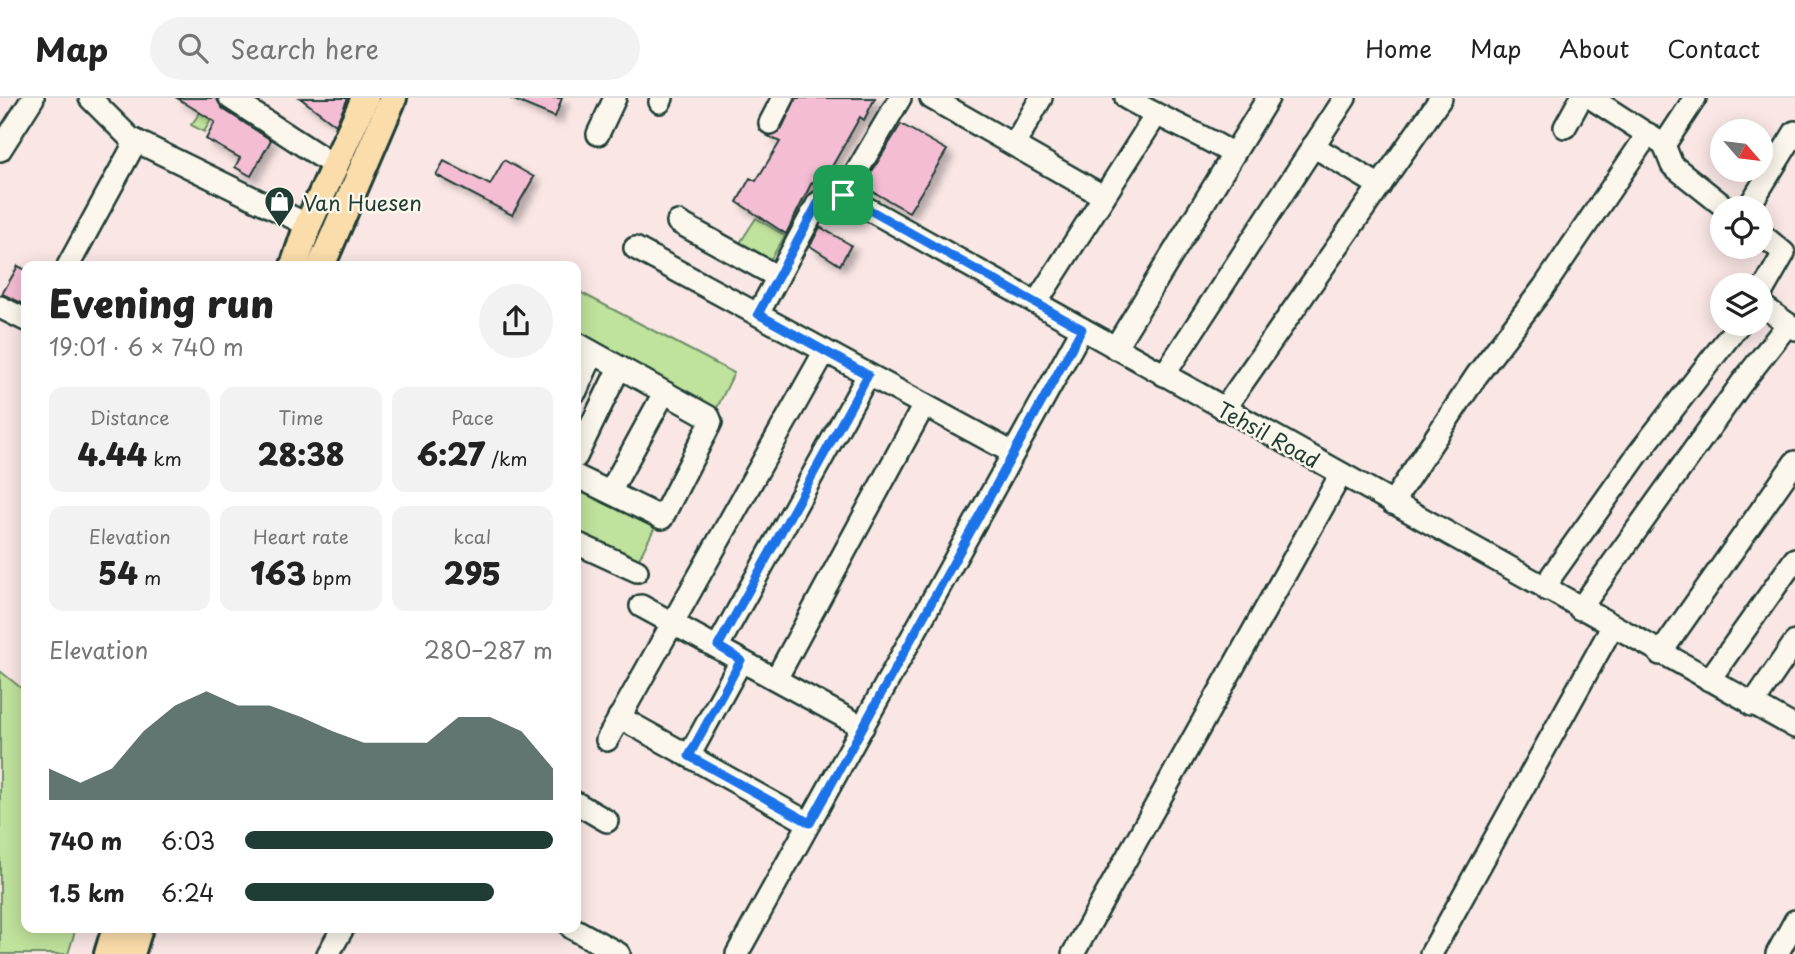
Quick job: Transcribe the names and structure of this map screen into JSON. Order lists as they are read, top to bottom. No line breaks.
{"streets":{"street":["Tehsil Road"]},"places":{"shop":["Van Huesen"]},"north":"bottom right","page":{"header":"Map","search":"Search here","nav":["Home","Map","About","Contact"],"heading":["Evening run","19:01 · 6 × 740 m"],"stats":[["Distance","4.44 km"],["Time","28:38"],["Pace","6:27 /km"],["Elevation","54 m"],["Heart rate","163 bpm"],["kcal","295"]],"chart":["Elevation","280–287 m"],"list":[{"name":"740 m","note":"6:03"},{"name":"1.5 km","note":"6:24"}]}}
